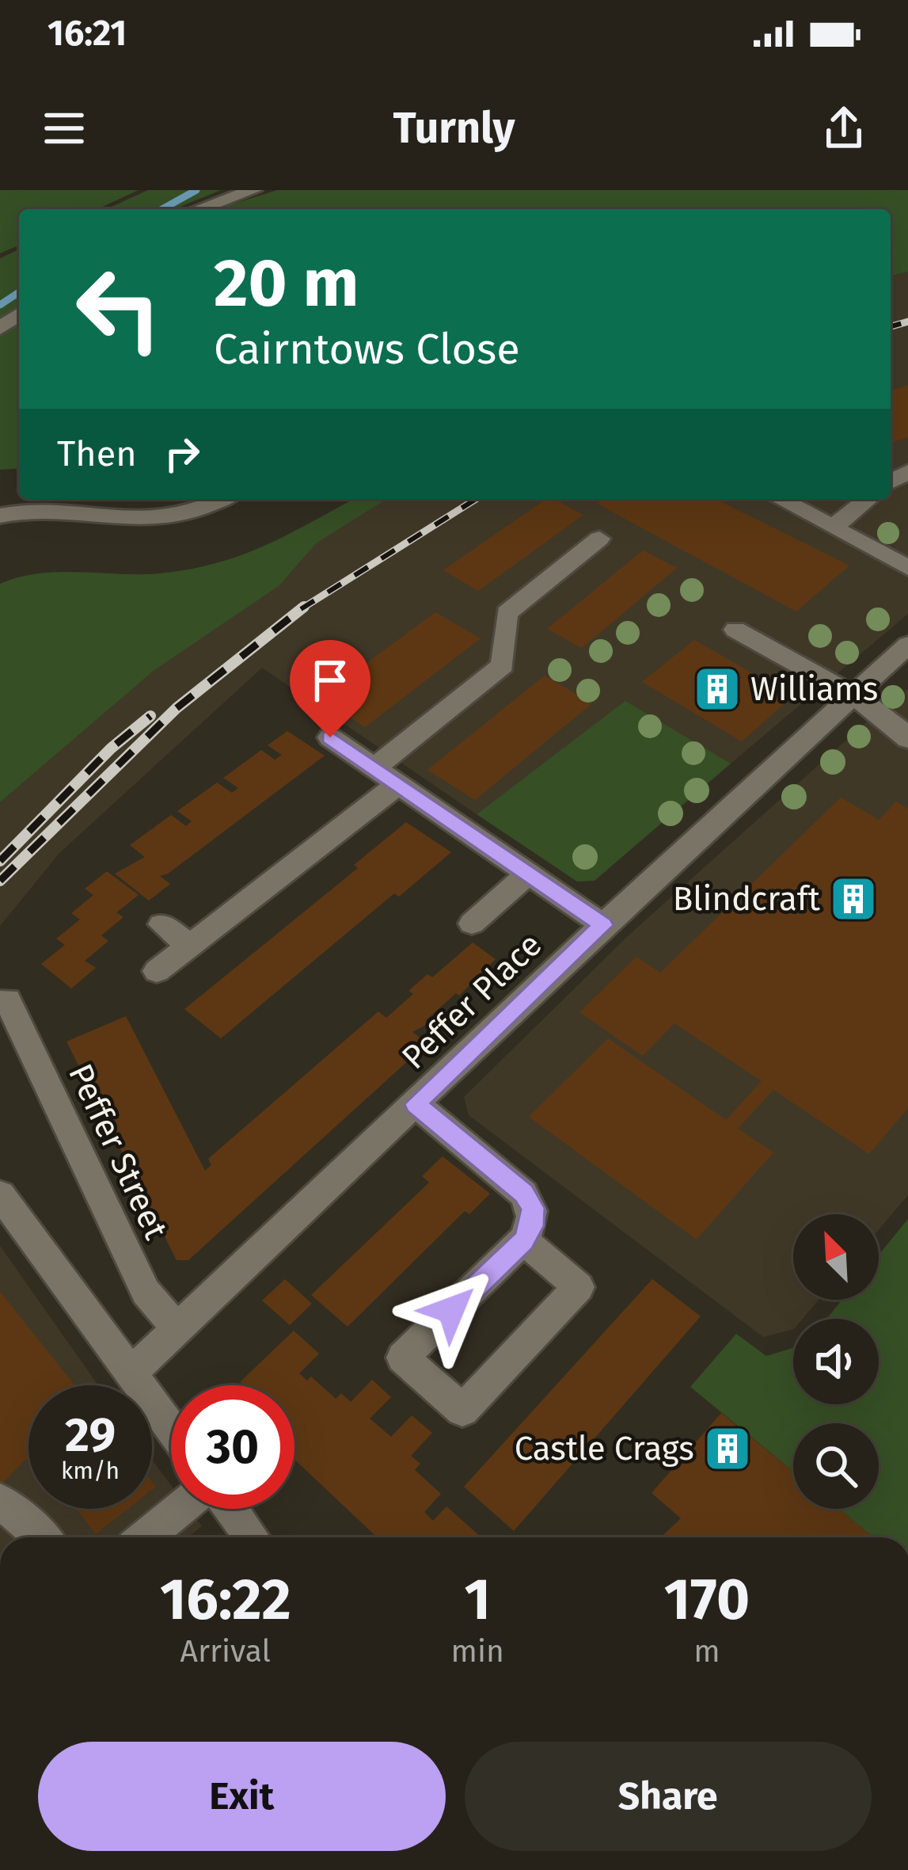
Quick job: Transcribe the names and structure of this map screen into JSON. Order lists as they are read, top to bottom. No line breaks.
{"streets":{"street":["Peffer Place","Peffer Street"]},"crossings":[["Peffer Place","Peffer Street"]],"places":{"building":["Williams","Blindcraft","Castle Crags"]},"north":"top left","page":{"status":"16:21","header":"Turnly","turn":["20 m","Cairntows Close"],"then":"Then","speed":"29 km/h","limit":"30","eta":["16:22","Arrival","1","min","170","m"],"buttons":["Exit","Share"]}}
